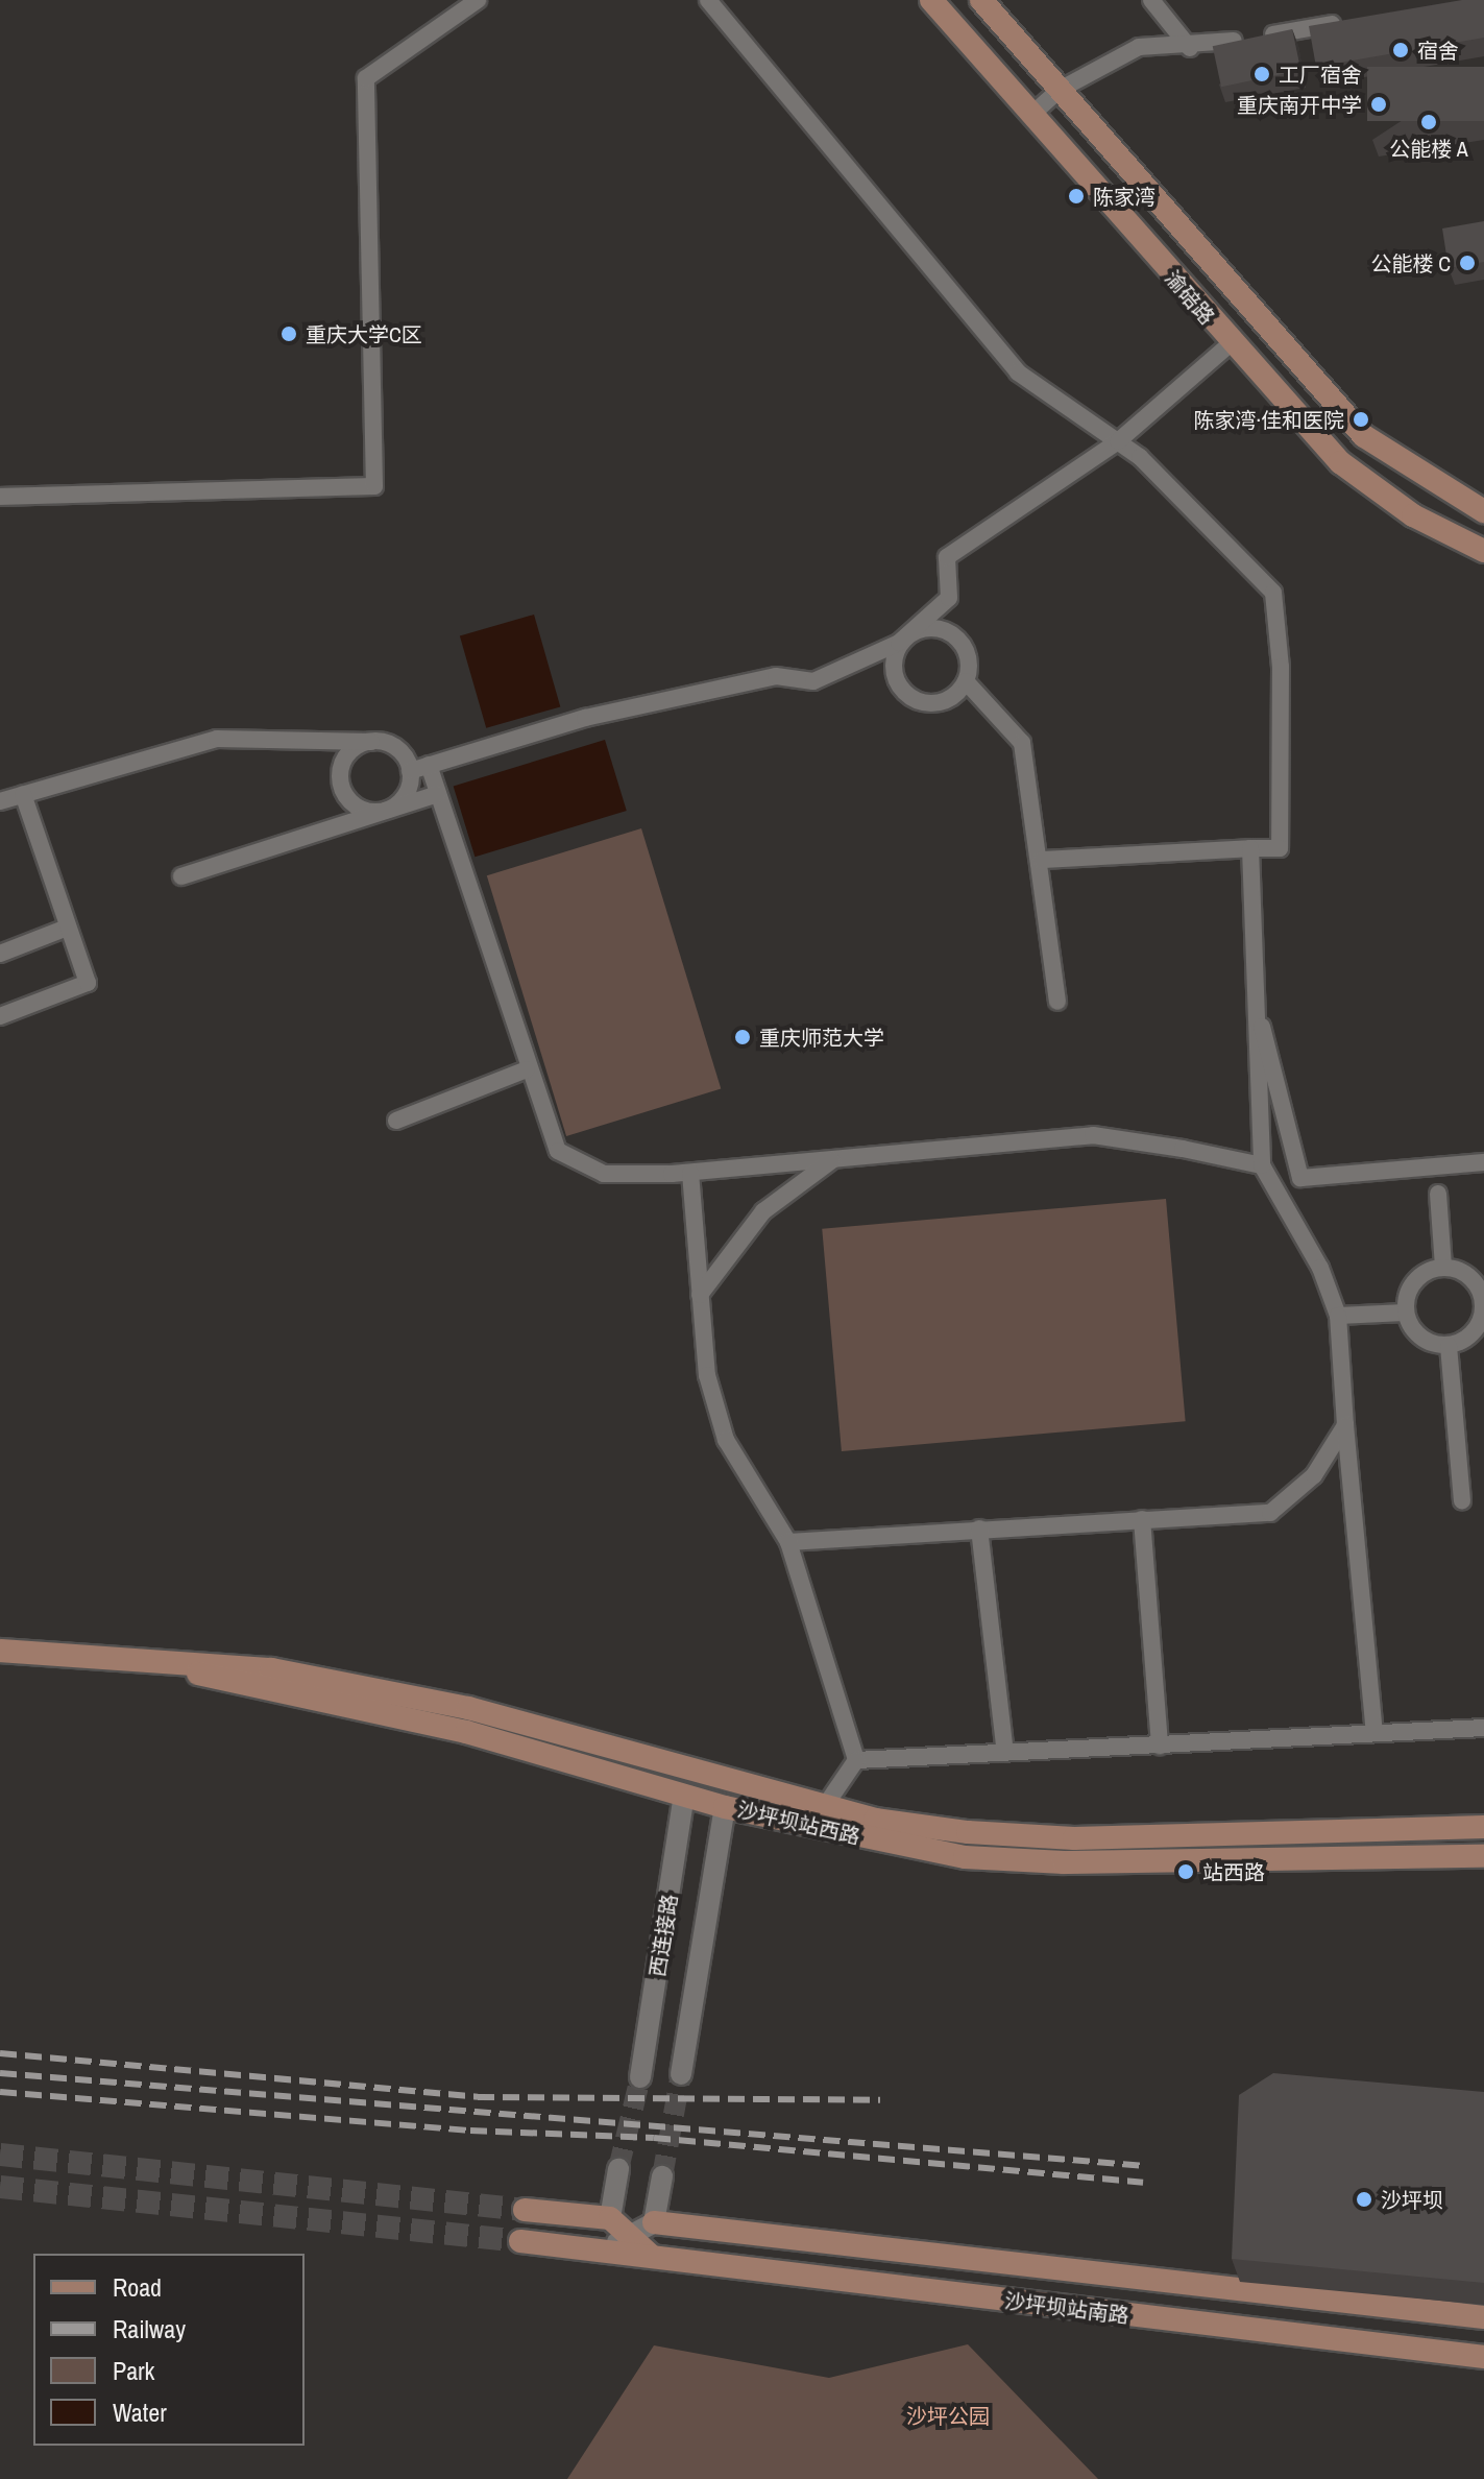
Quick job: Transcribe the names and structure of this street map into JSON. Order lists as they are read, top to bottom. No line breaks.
{"streets":{"main road":["渝碚路","沙坪坝站西路","沙坪坝站南路"],"street":["西连接路"]},"crossings":[["沙坪坝站西路","西连接路"]],"parks":["沙坪公园"],"places":["宿舍","工厂宿舍","重庆南开中学","公能楼 A","陈家湾","公能楼 C","重庆大学C区","陈家湾·佳和医院","重庆师范大学","站西路","沙坪坝"],"legend":["Road","Railway","Park","Water"]}
